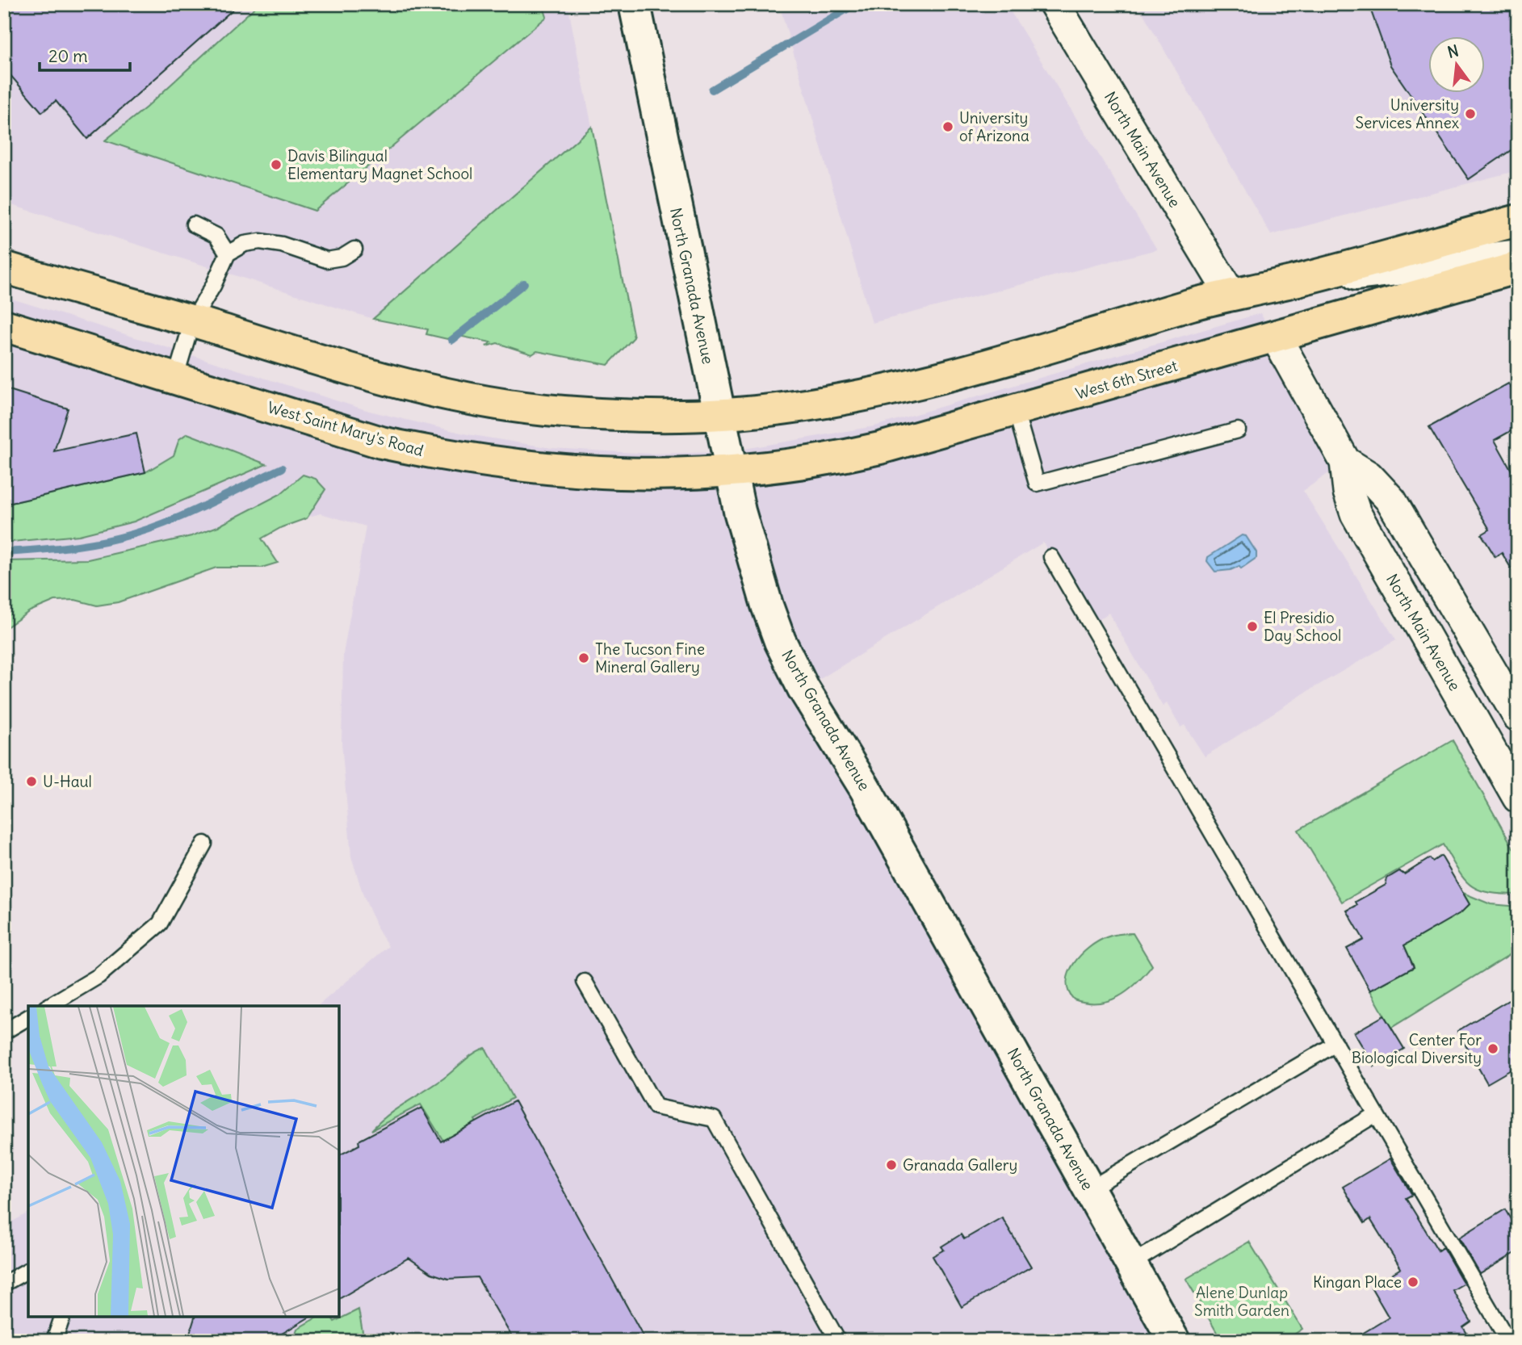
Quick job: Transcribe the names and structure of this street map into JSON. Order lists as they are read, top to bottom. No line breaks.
{"streets":{"main road":["North Granada Avenue","West 6th Street","West Saint Mary's Road"],"street":["North Main Avenue"]},"crossings":[["North Main Avenue","West 6th Street"],["North Granada Avenue","West 6th Street"],["North Granada Avenue","West Saint Mary's Road"],["West 6th Street","West Saint Mary's Road"]],"parks":["Alene Dunlap Smith Garden"],"places":["University Services Annex","University of Arizona","Davis Bilingual Elementary Magnet School","El Presidio Day School","The Tucson Fine Mineral Gallery","U-Haul","Center For Biological Diversity","Granada Gallery","Kingan Place"],"scale_bar":"20 m","north":"top"}
